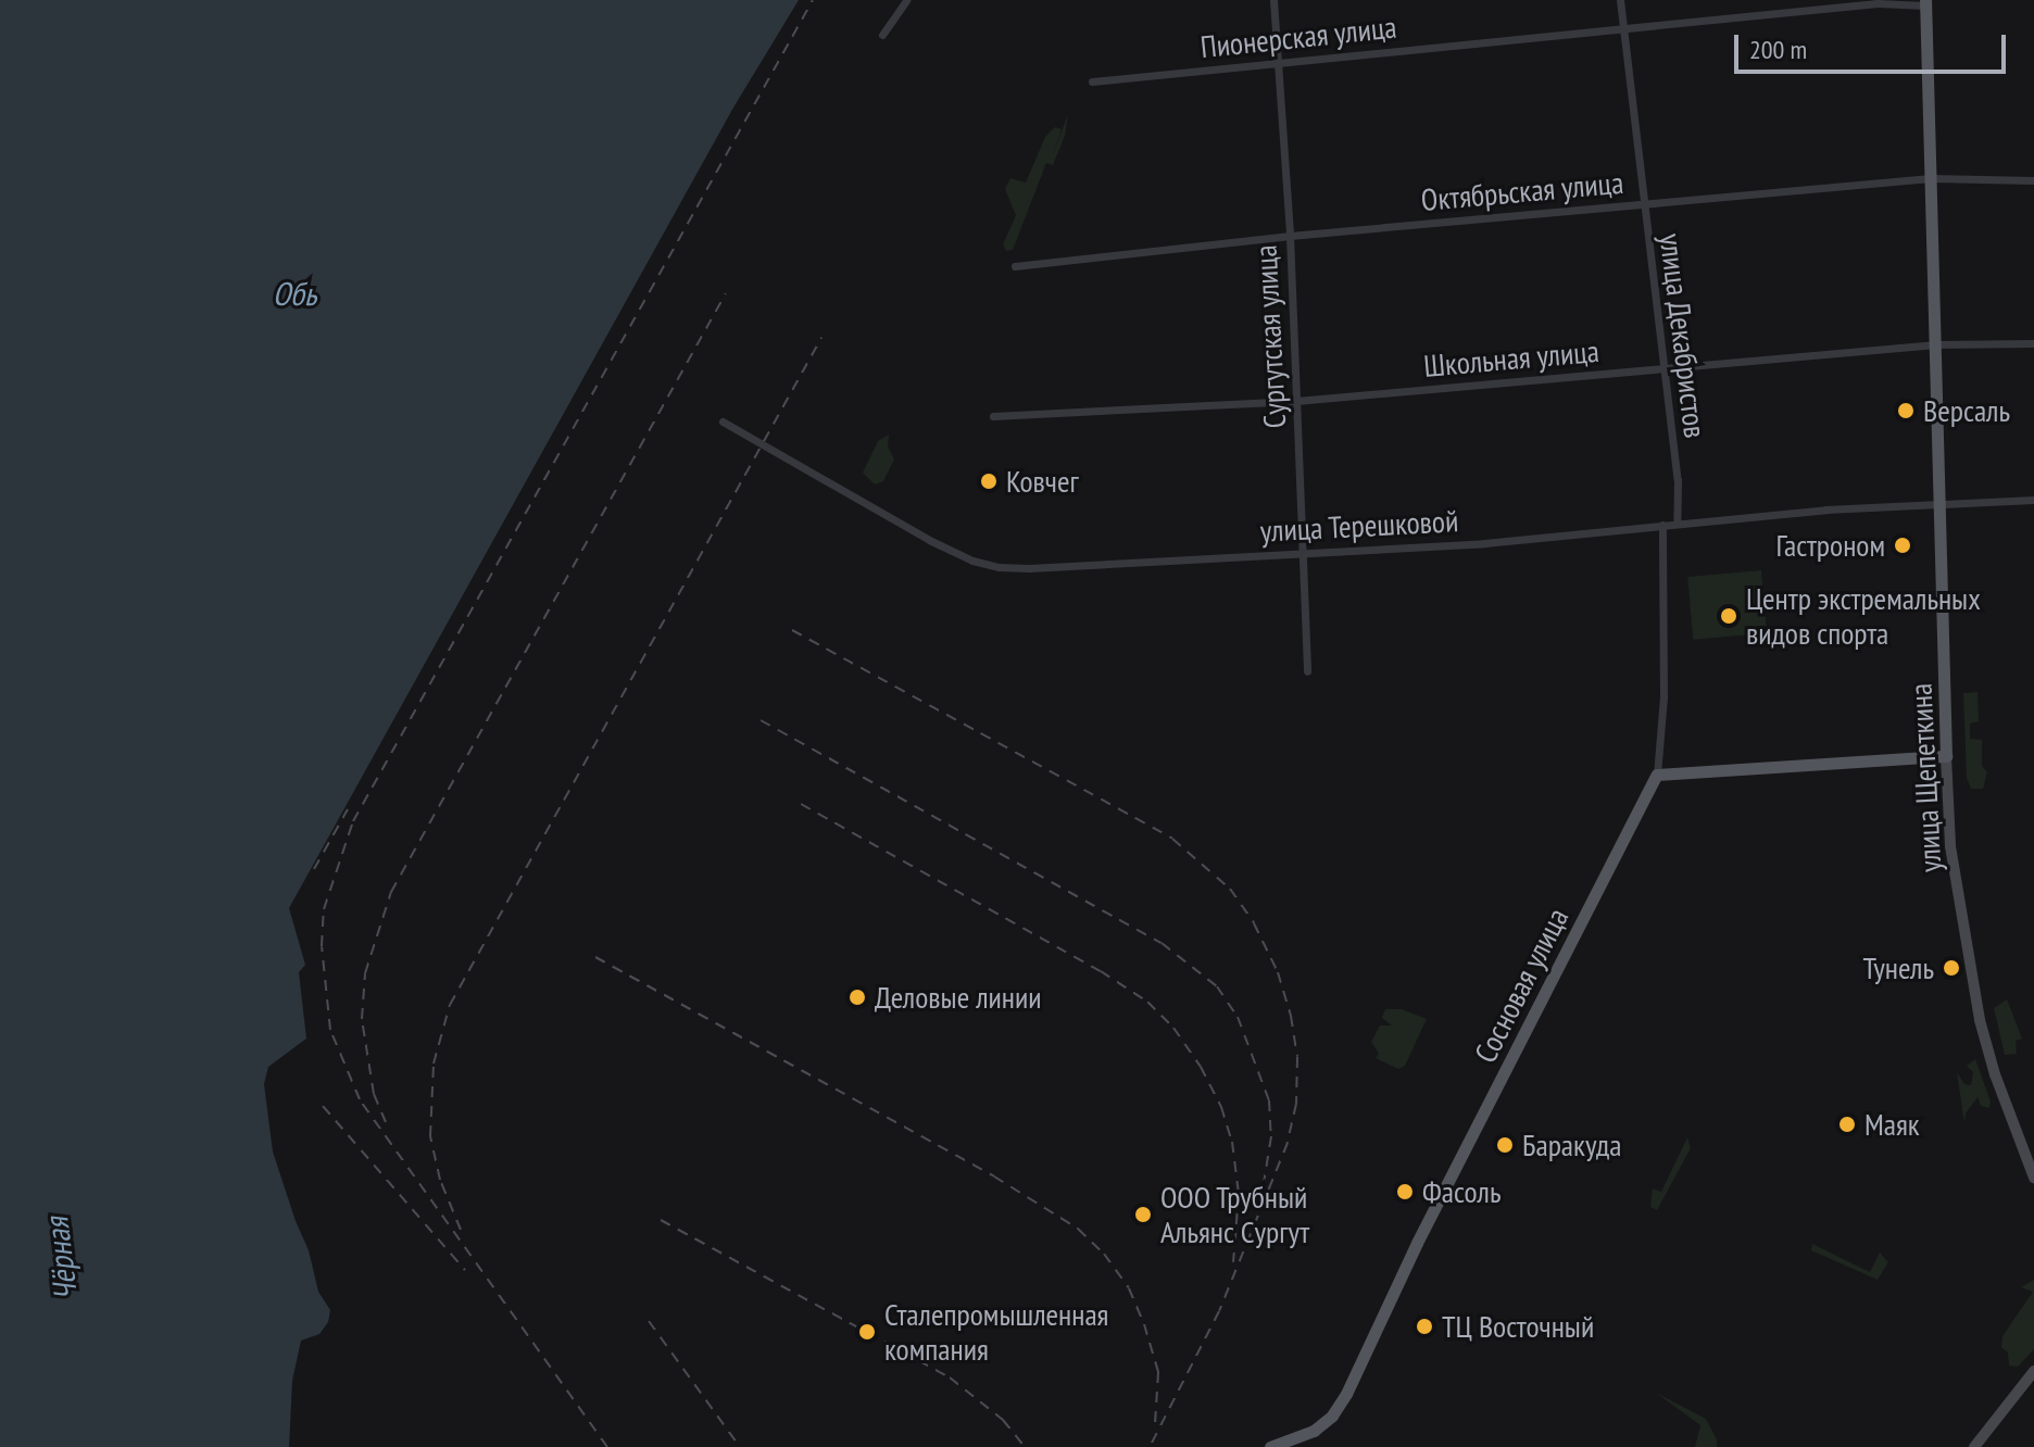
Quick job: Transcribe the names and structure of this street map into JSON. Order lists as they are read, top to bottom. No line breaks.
{"streets":{"main road":["улица Щепеткина","Сосновая улица"],"street":["Пионерская улица","Октябрьская улица","улица Декабристов","Сургутская улица","Школьная улица","улица Терешковой"]},"crossings":[["Пионерская улица","улица Декабристов"],["Пионерская улица","Сургутская улица"],["Пионерская улица","улица Щепеткина"],["Октябрьская улица","улица Декабристов"],["Октябрьская улица","Сургутская улица"],["Октябрьская улица","улица Щепеткина"],["улица Декабристов","Школьная улица"],["улица Декабристов","улица Терешковой"],["Сургутская улица","Школьная улица"],["Сургутская улица","улица Терешковой"],["Школьная улица","улица Щепеткина"],["улица Терешковой","улица Щепеткина"]],"water":["Обь","Чёрная"],"places":["Версаль","Ковчег","Гастроном","Центр экстремальных видов спорта","Тунель","Деловые линии","Маяк","Баракуда","Фасоль","ООО Трубный Альянс Сургут","ТЦ Восточный","Сталепромышленная компания"],"scale_bar":"200 m"}
